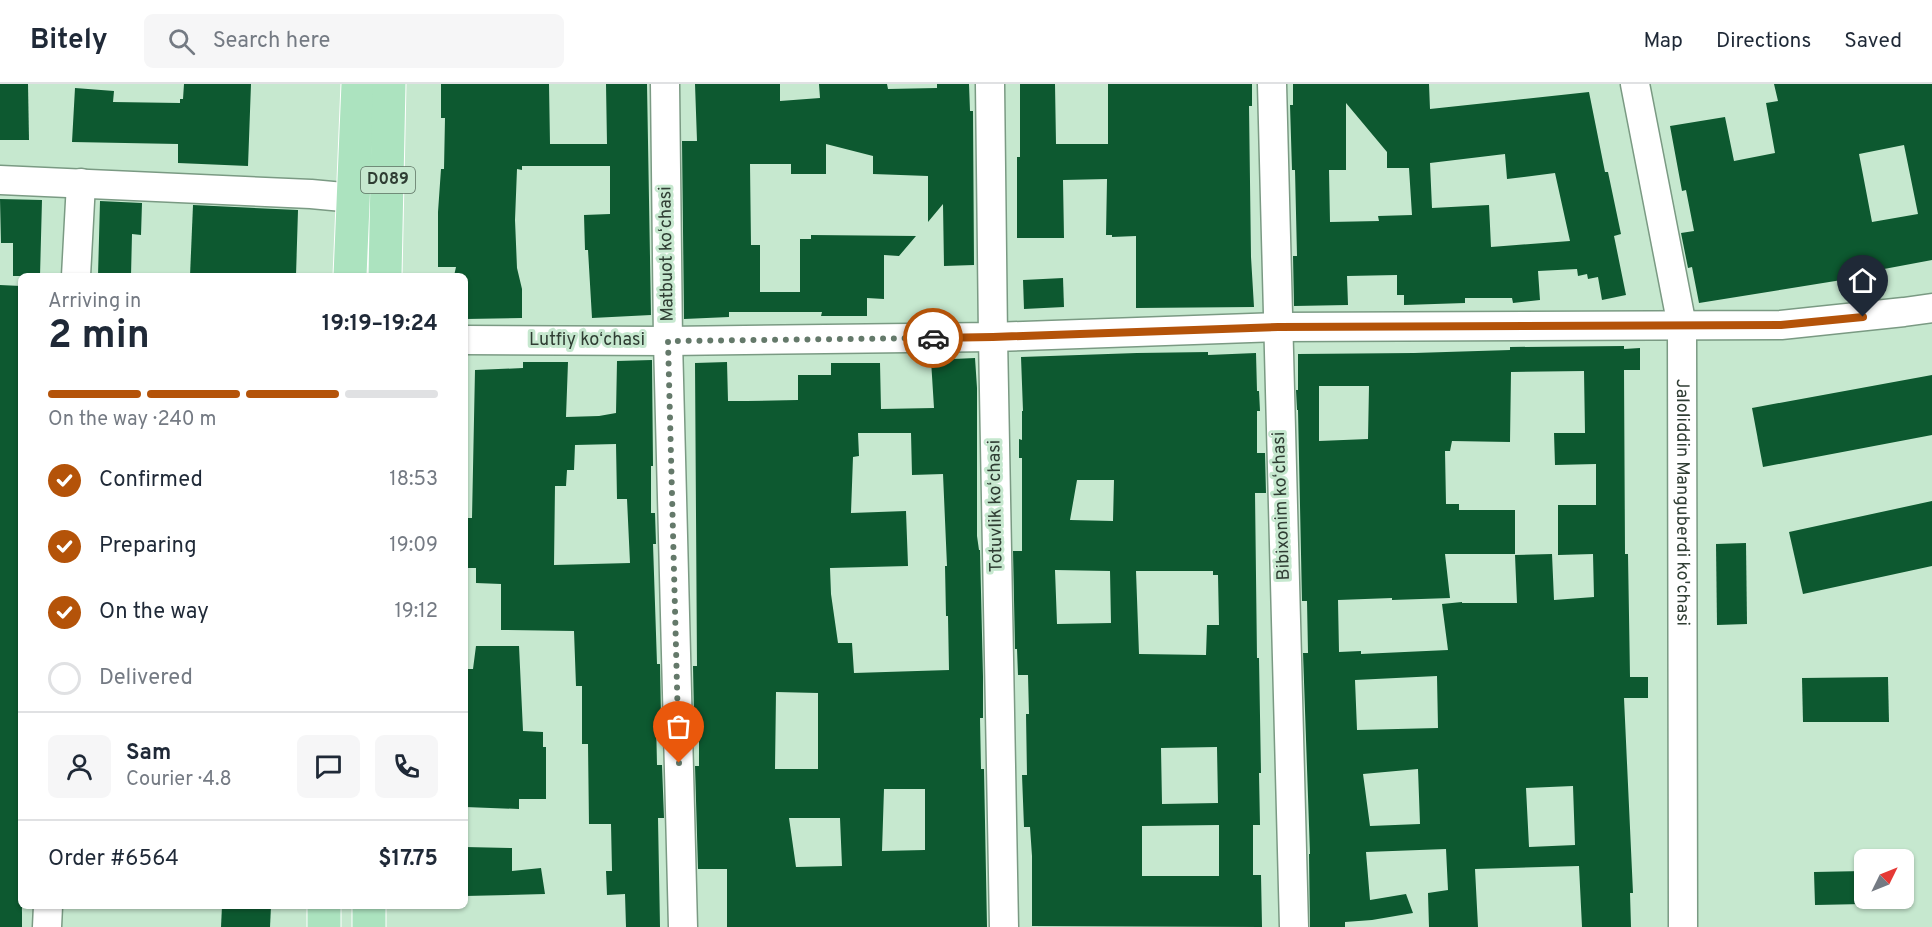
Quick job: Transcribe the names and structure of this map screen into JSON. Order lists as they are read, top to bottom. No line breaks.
{"streets":{"main road":["D089"],"street":["Matbuot koʻchasi","Lutfiy koʻchasi","Jaloliddin Manguberdi ko'chasi","Totuvlik koʻchasi","Bibixonim koʻchasi"]},"crossings":[["Matbuot koʻchasi","Lutfiy koʻchasi"],["Lutfiy koʻchasi","Jaloliddin Manguberdi ko'chasi"],["Lutfiy koʻchasi","Totuvlik koʻchasi"],["Lutfiy koʻchasi","Bibixonim koʻchasi"]],"north":"top right","page":{"header":"Bitely","search":"Search here","nav":["Map","Directions","Saved"],"heading":["2 min","Arriving in","19:19–19:24"],"panel":["Sam","Courier · 4.8","Order #6564","$17.75"],"bar":"On the way · 240 m","list":[["Confirmed","18:53"],["Preparing","19:09"],["On the way","19:12"],"Delivered"]}}
